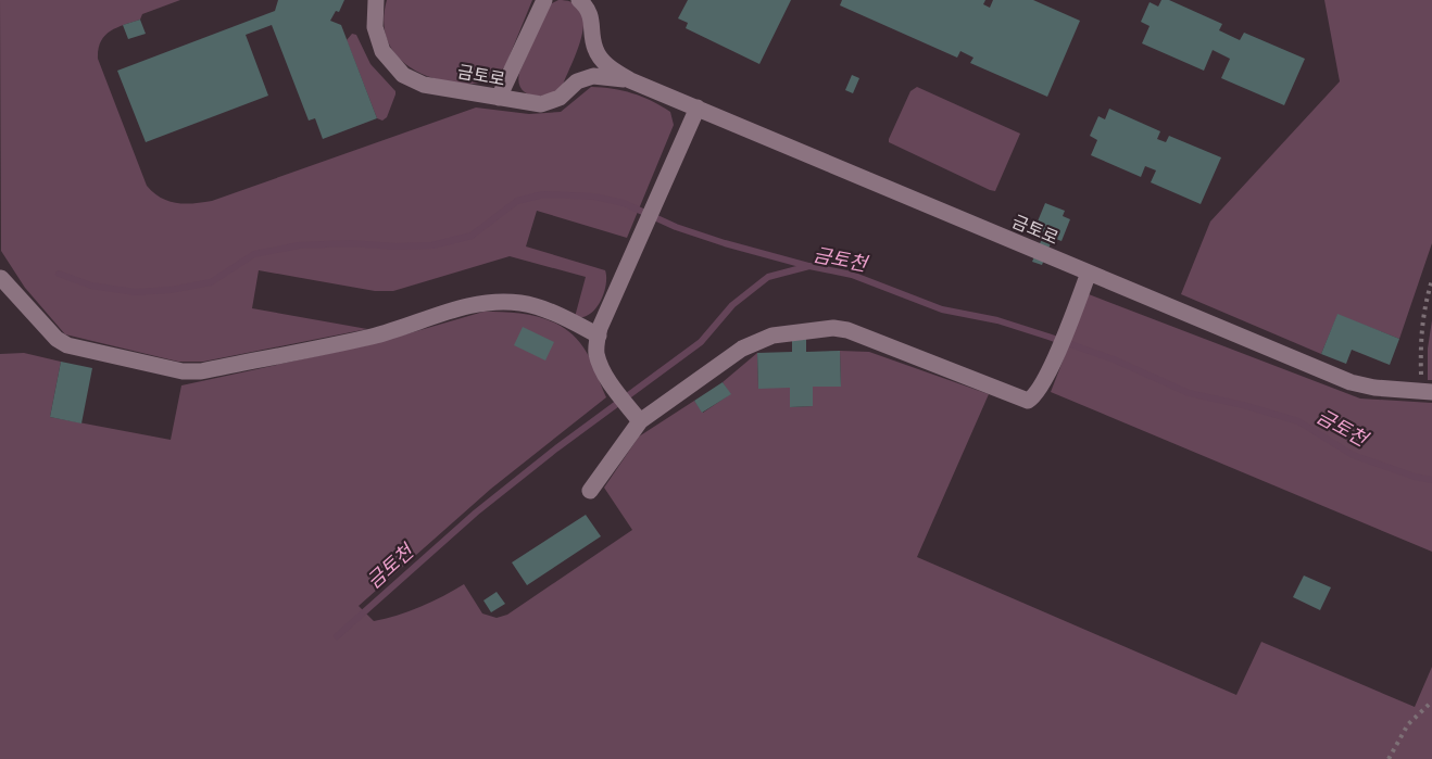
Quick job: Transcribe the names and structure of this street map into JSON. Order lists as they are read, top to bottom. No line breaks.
{"streets":{"street":["금토로"]},"water":["금토천"]}
